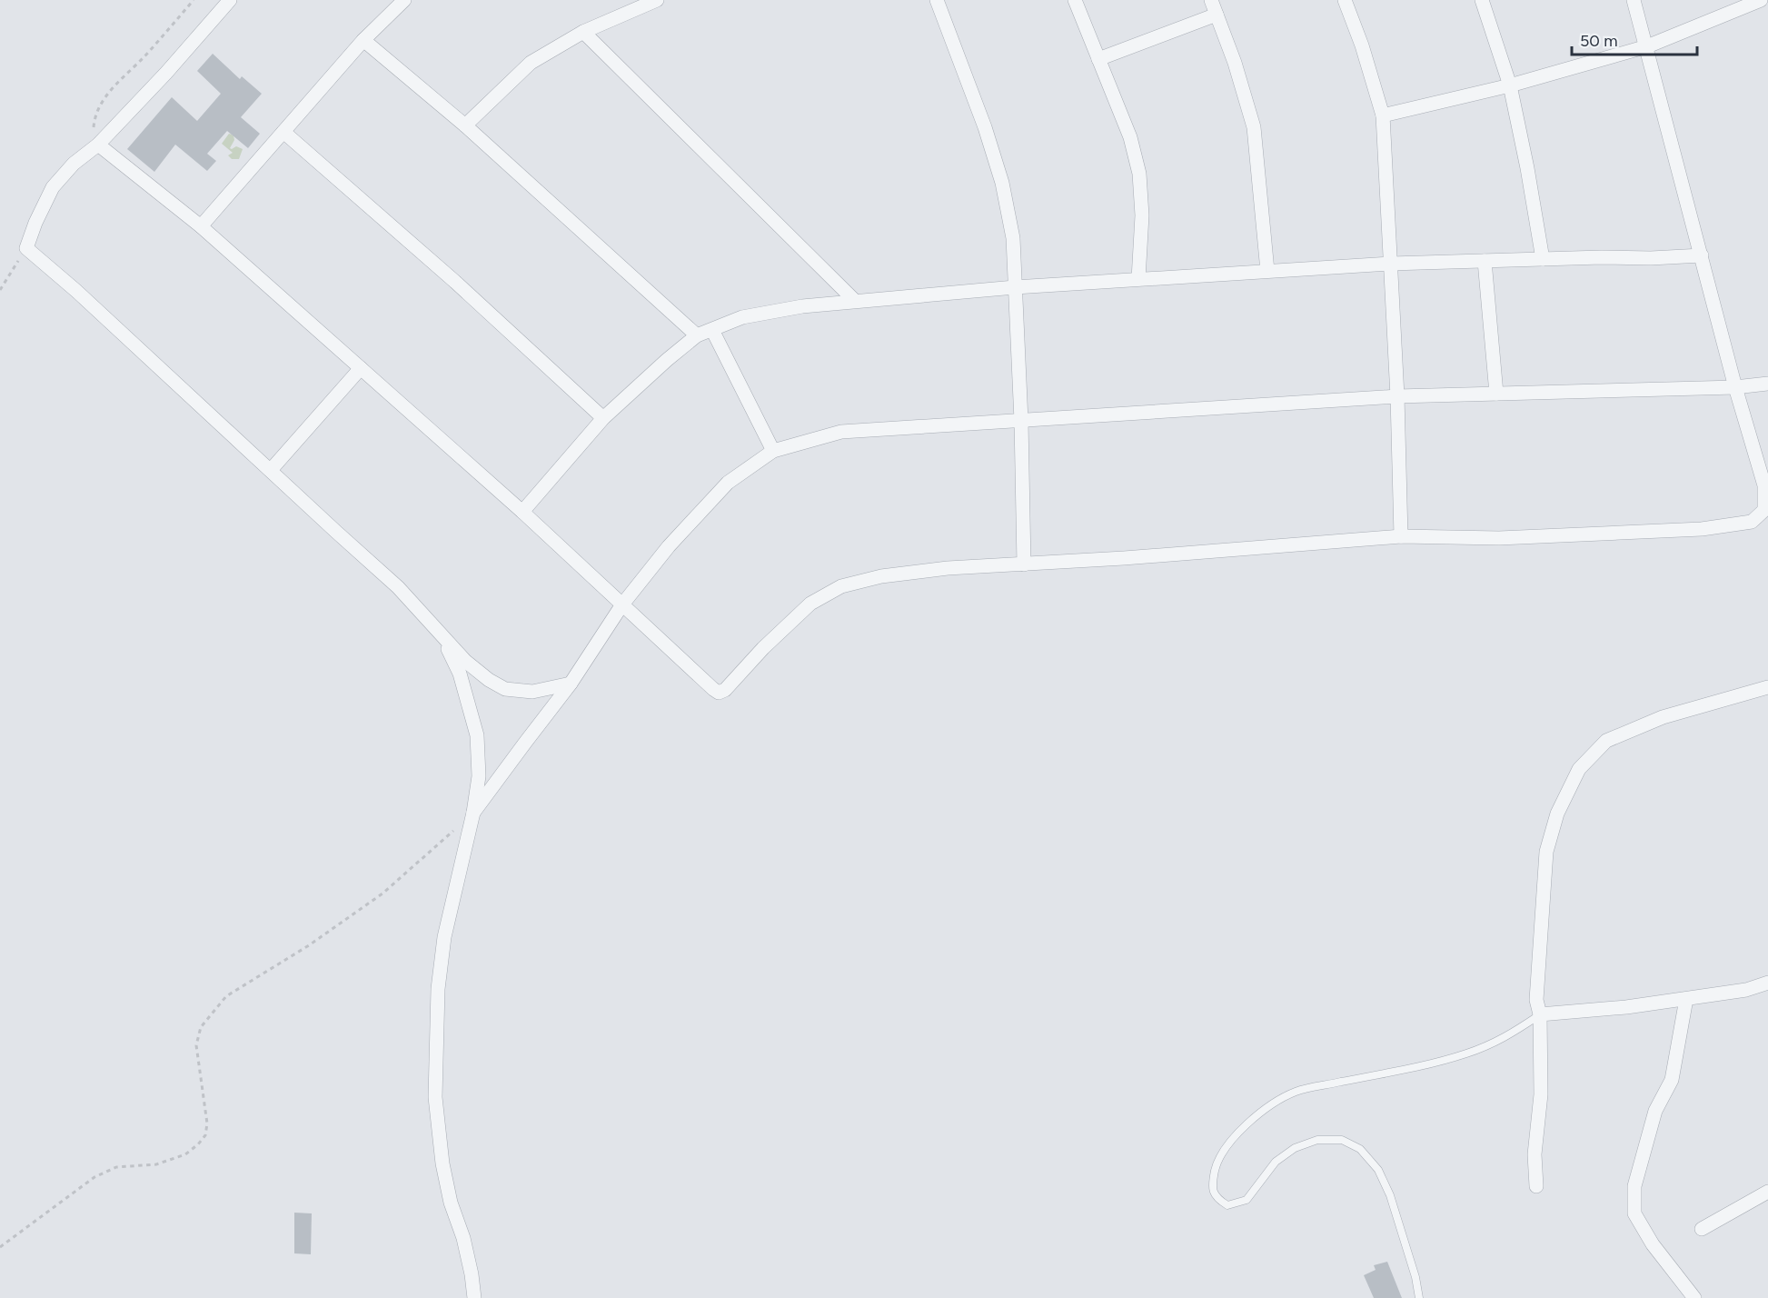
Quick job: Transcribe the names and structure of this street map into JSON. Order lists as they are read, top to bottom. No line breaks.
{"scale_bar":"50 m"}
